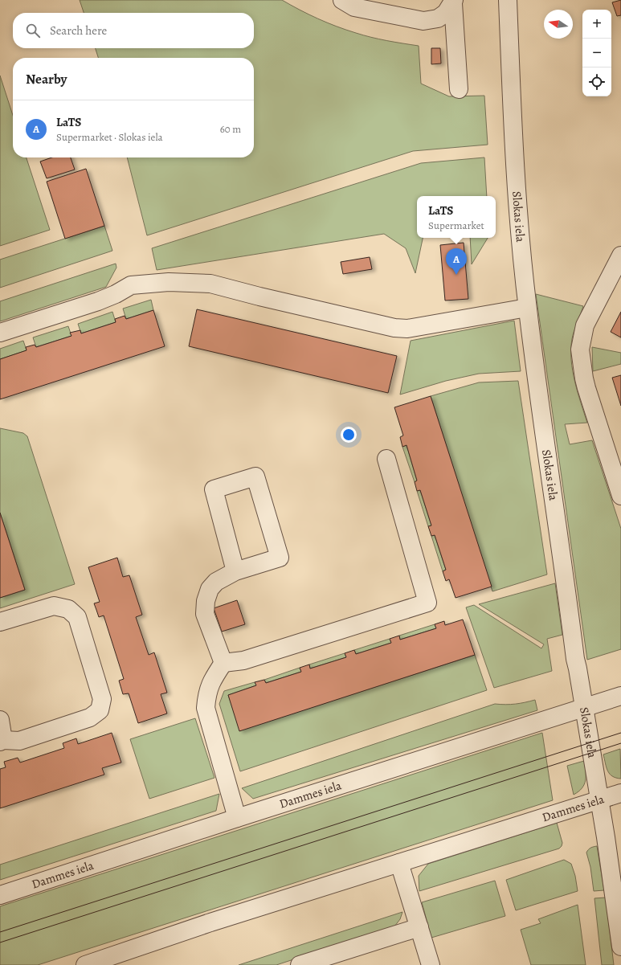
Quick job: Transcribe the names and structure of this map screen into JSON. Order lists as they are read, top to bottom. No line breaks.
{"streets":{"street":["Slokas iela","Dammes iela"]},"crossings":[["Slokas iela","Dammes iela"]],"north":"left","page":{"map_buttons":["+","−"],"search":"Search here","heading":"Nearby","list":[{"mark":"A","name":"LaTS","note":"Supermarket · Slokas iela","value":"60 m"}],"popup":["LaTS","Supermarket"],"pins":"A"}}
